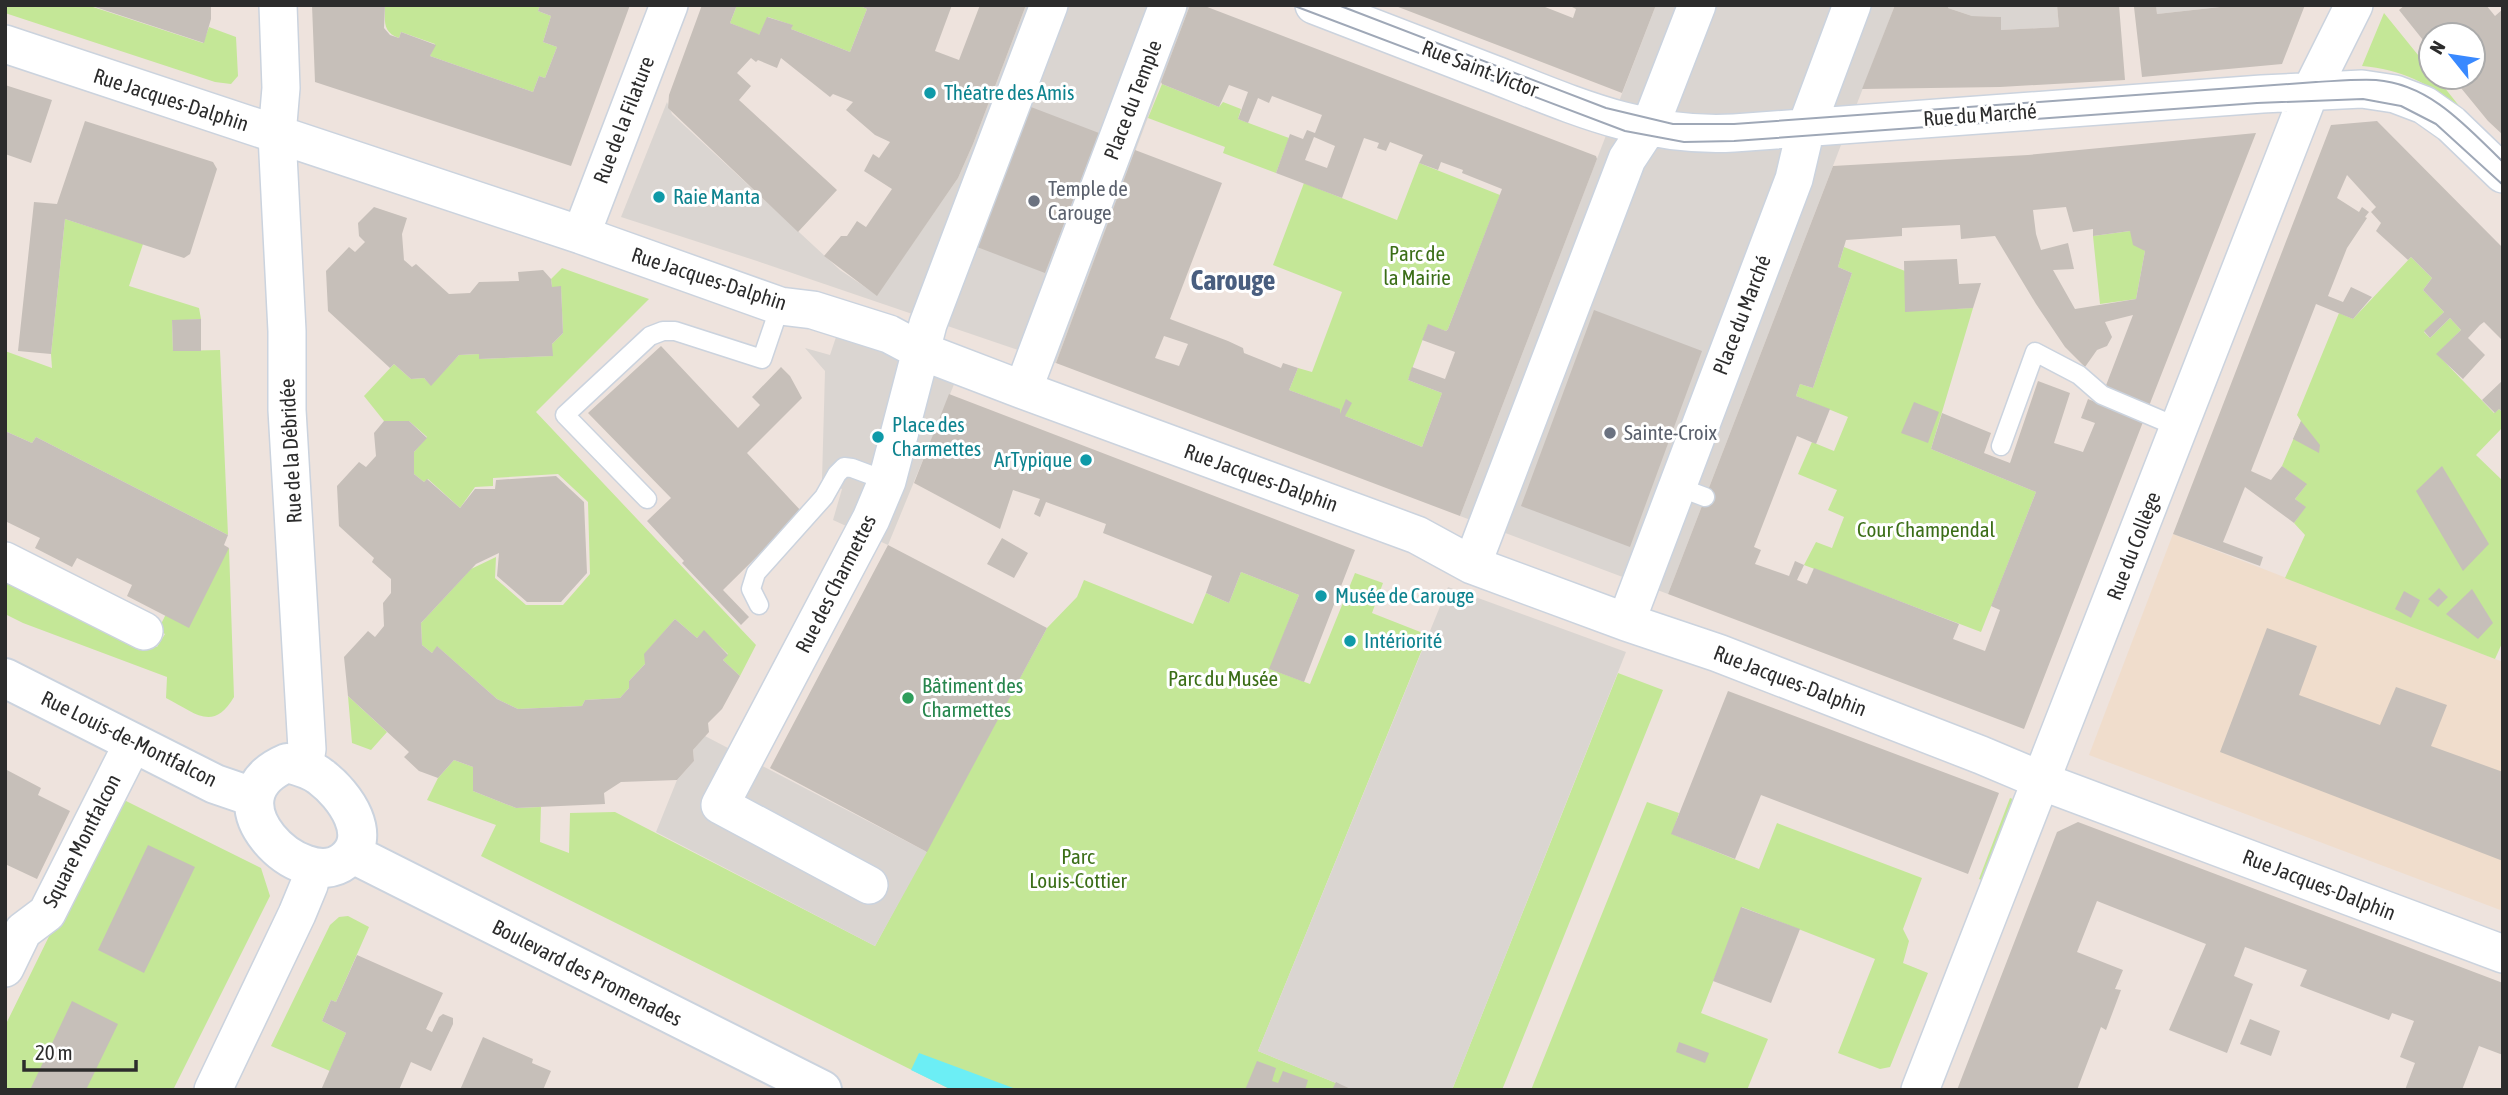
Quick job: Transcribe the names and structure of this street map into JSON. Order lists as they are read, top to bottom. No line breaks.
{"streets":{"street":["Rue Saint-Victor","Rue Jacques-Dalphin","Place du Temple","Rue du Marché","Rue de la Filature","Place du Marché","Rue de la Débridée","Rue du Collège","Rue des Charmettes","Rue Louis-de-Montfalcon","Square Montfalcon","Boulevard des Promenades"]},"crossings":[["Rue Saint-Victor","Rue du Marché"],["Rue Jacques-Dalphin","Place du Temple"],["Rue Jacques-Dalphin","Rue de la Filature"],["Rue Jacques-Dalphin","Place du Marché"],["Rue Jacques-Dalphin","Rue de la Débridée"],["Rue Jacques-Dalphin","Rue du Collège"],["Rue Jacques-Dalphin","Rue des Charmettes"],["Rue du Marché","Place du Marché"],["Rue du Marché","Rue du Collège"],["Rue de la Débridée","Rue Louis-de-Montfalcon"],["Rue de la Débridée","Boulevard des Promenades"],["Rue Louis-de-Montfalcon","Square Montfalcon"],["Rue Louis-de-Montfalcon","Boulevard des Promenades"]],"districts":["Carouge"],"parks":["Parc de la Mairie","Cour Champendal","Parc du Musée","Parc Louis-Cottier"],"places":["Théatre des Amis","Raie Manta","Temple de Carouge","Sainte-Croix","Place des Charmettes","ArTypique","Musée de Carouge","Intériorité","Bâtiment des Charmettes"],"scale_bar":"20 m","north":"top left"}
